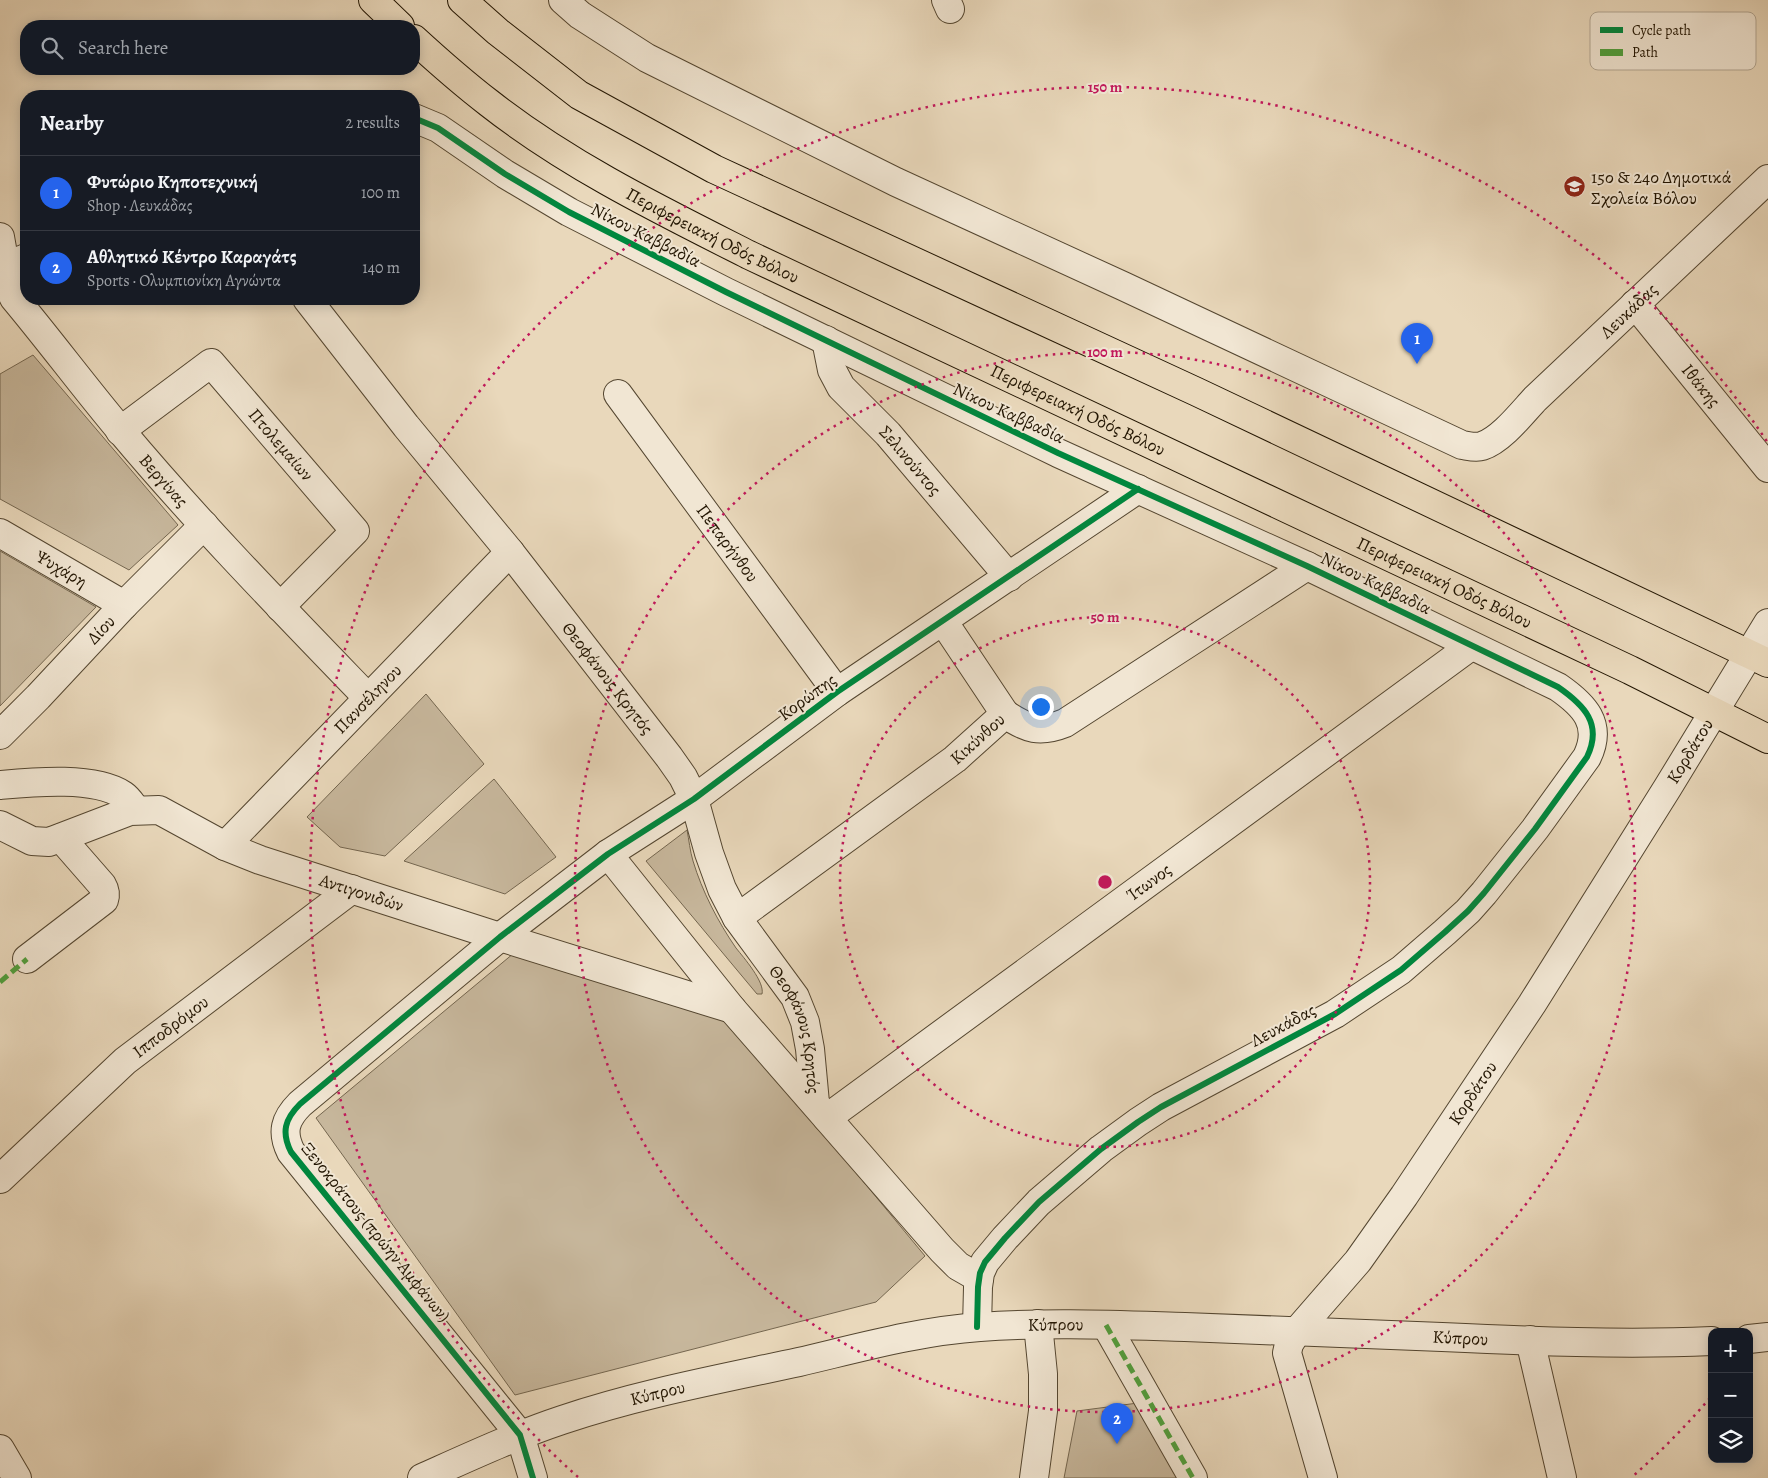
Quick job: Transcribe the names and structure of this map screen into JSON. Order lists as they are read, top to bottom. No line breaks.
{"streets":{"main road":["Περιφερειακή Οδός Βόλου"],"street":["Νίκου Καββαδία","Λευκάδας","Ιθάκης","Πτολεμαίων","Σελινούντος","Βεργίνας","Πεπαρήνθου","Ψυχάρη","Δίου","Θεοφάνους Κρητός","Κορώπης","Πανσέληνου","Κικύνθου","Κορδάτου","Ίτωνος","Αντιγονιδών","Ιπποδρόμου","Ξενοκράτους (πρώην Αμφάνων)","Κύπρου"]},"crossings":[["Περιφερειακή Οδός Βόλου","Κορδάτου"],["Νίκου Καββαδία","Λευκάδας"],["Νίκου Καββαδία","Σελινούντος"],["Νίκου Καββαδία","Κορώπης"],["Νίκου Καββαδία","Κικύνθου"],["Νίκου Καββαδία","Ίτωνος"],["Λευκάδας","Ιθάκης"],["Λευκάδας","Θεοφάνους Κρητός"],["Λευκάδας","Κύπρου"],["Πτολεμαίων","Βεργίνας"],["Σελινούντος","Κορώπης"],["Βεργίνας","Δίου"],["Βεργίνας","Πανσέληνου"],["Πεπαρήνθου","Κορώπης"],["Ψυχάρη","Δίου"],["Θεοφάνους Κρητός","Κορώπης"],["Θεοφάνους Κρητός","Πανσέληνου"],["Θεοφάνους Κρητός","Κικύνθου"],["Θεοφάνους Κρητός","Ίτωνος"],["Θεοφάνους Κρητός","Αντιγονιδών"],["Κορώπης","Αντιγονιδών"],["Κορώπης","Ξενοκράτους (πρώην Αμφάνων)"],["Πανσέληνου","Αντιγονιδών"],["Κορδάτου","Κύπρου"],["Αντιγονιδών","Ιπποδρόμου"],["Αντιγονιδών","Ξενοκράτους (πρώην Αμφάνων)"],["Ξενοκράτους (πρώην Αμφάνων)","Κύπρου"]],"places":{"school or university":["15ο & 24ο Δημοτικά Σχολεία Βόλου"]},"legend":["Cycle path","Path"],"page":{"search":"Search here","heading":["Nearby","2 results"],"list":[{"mark":"1","name":"Φυτώριο Κηποτεχνική","note":"Shop · Λευκάδας","value":"100 m"},{"mark":"2","name":"Αθλητικό Κέντρο Καραγάτς","note":"Sports · Ολυμπιονίκη Αγνώντα","value":"140 m"}],"pins":["1","2"],"map_buttons":["+","−"]},"rings":["150 m","100 m","50 m"]}
